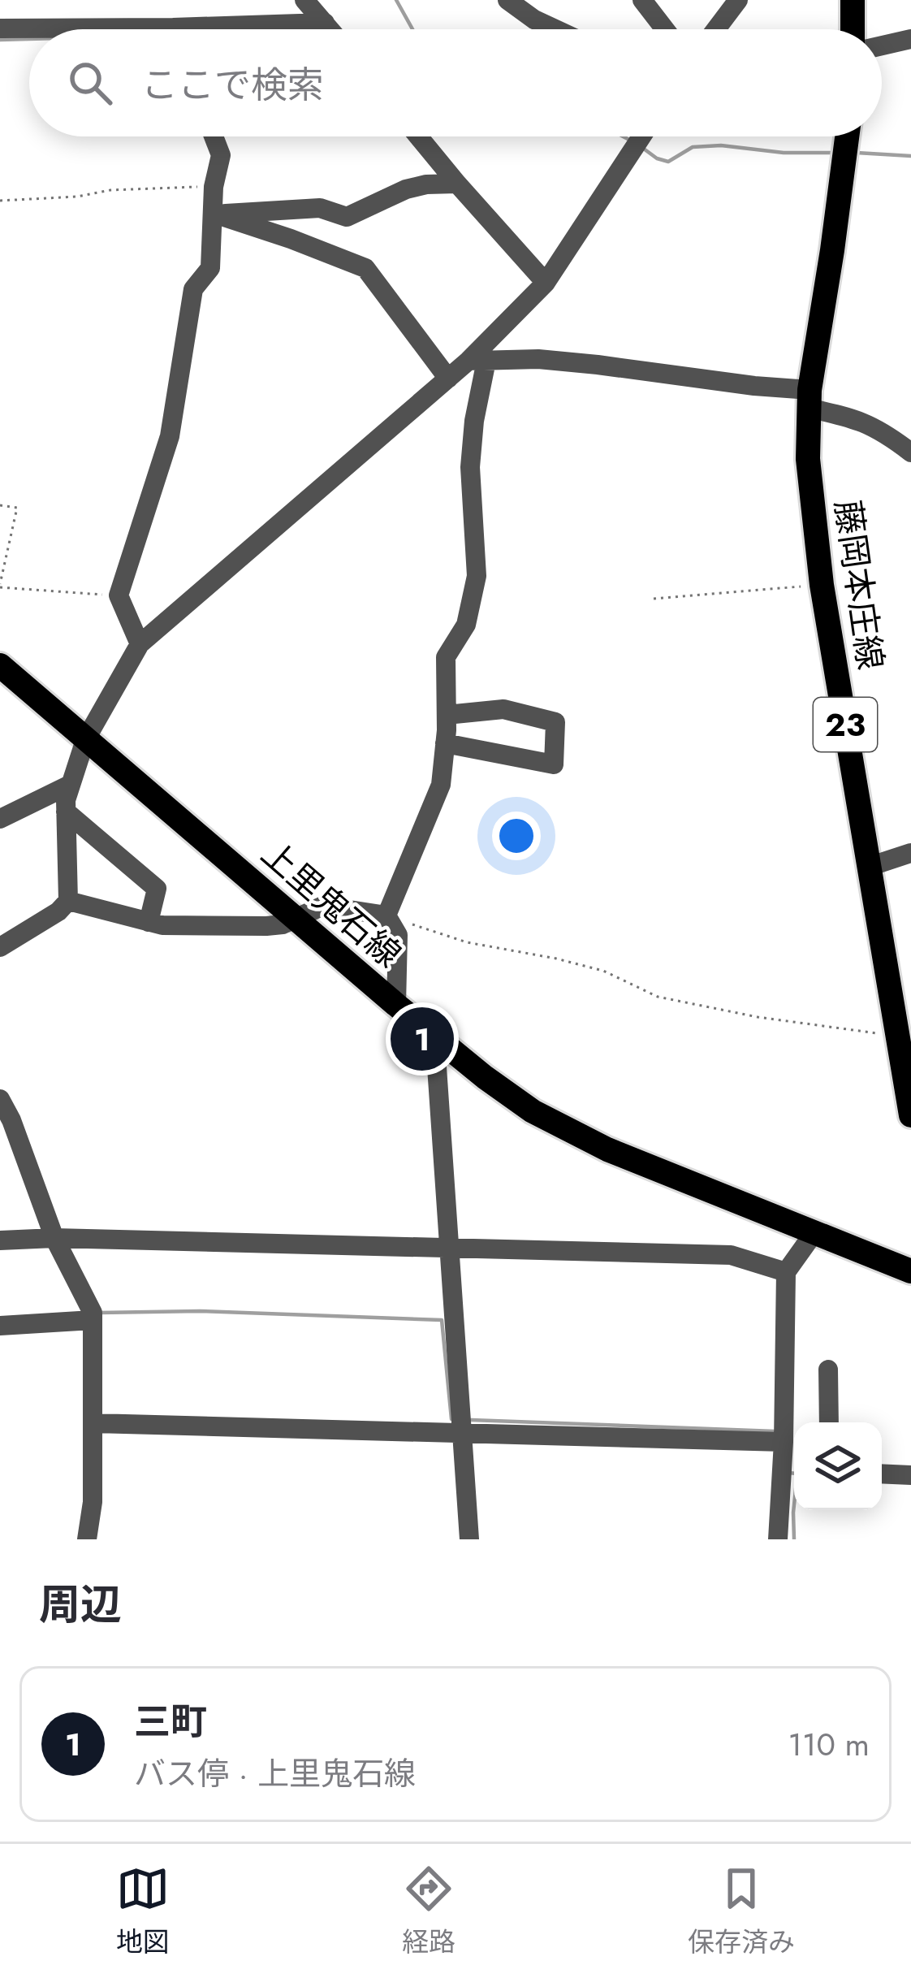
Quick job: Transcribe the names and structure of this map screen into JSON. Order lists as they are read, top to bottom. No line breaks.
{"streets":{"main road":["藤岡本庄線","23","上里鬼石線"]},"page":{"search":"ここで検索","pins":"1","heading":"周辺","list":[{"mark":"1","name":"三町","note":"バス停 · 上里鬼石線","value":"110 m"}],"nav":["地図","経路","保存済み"]}}
